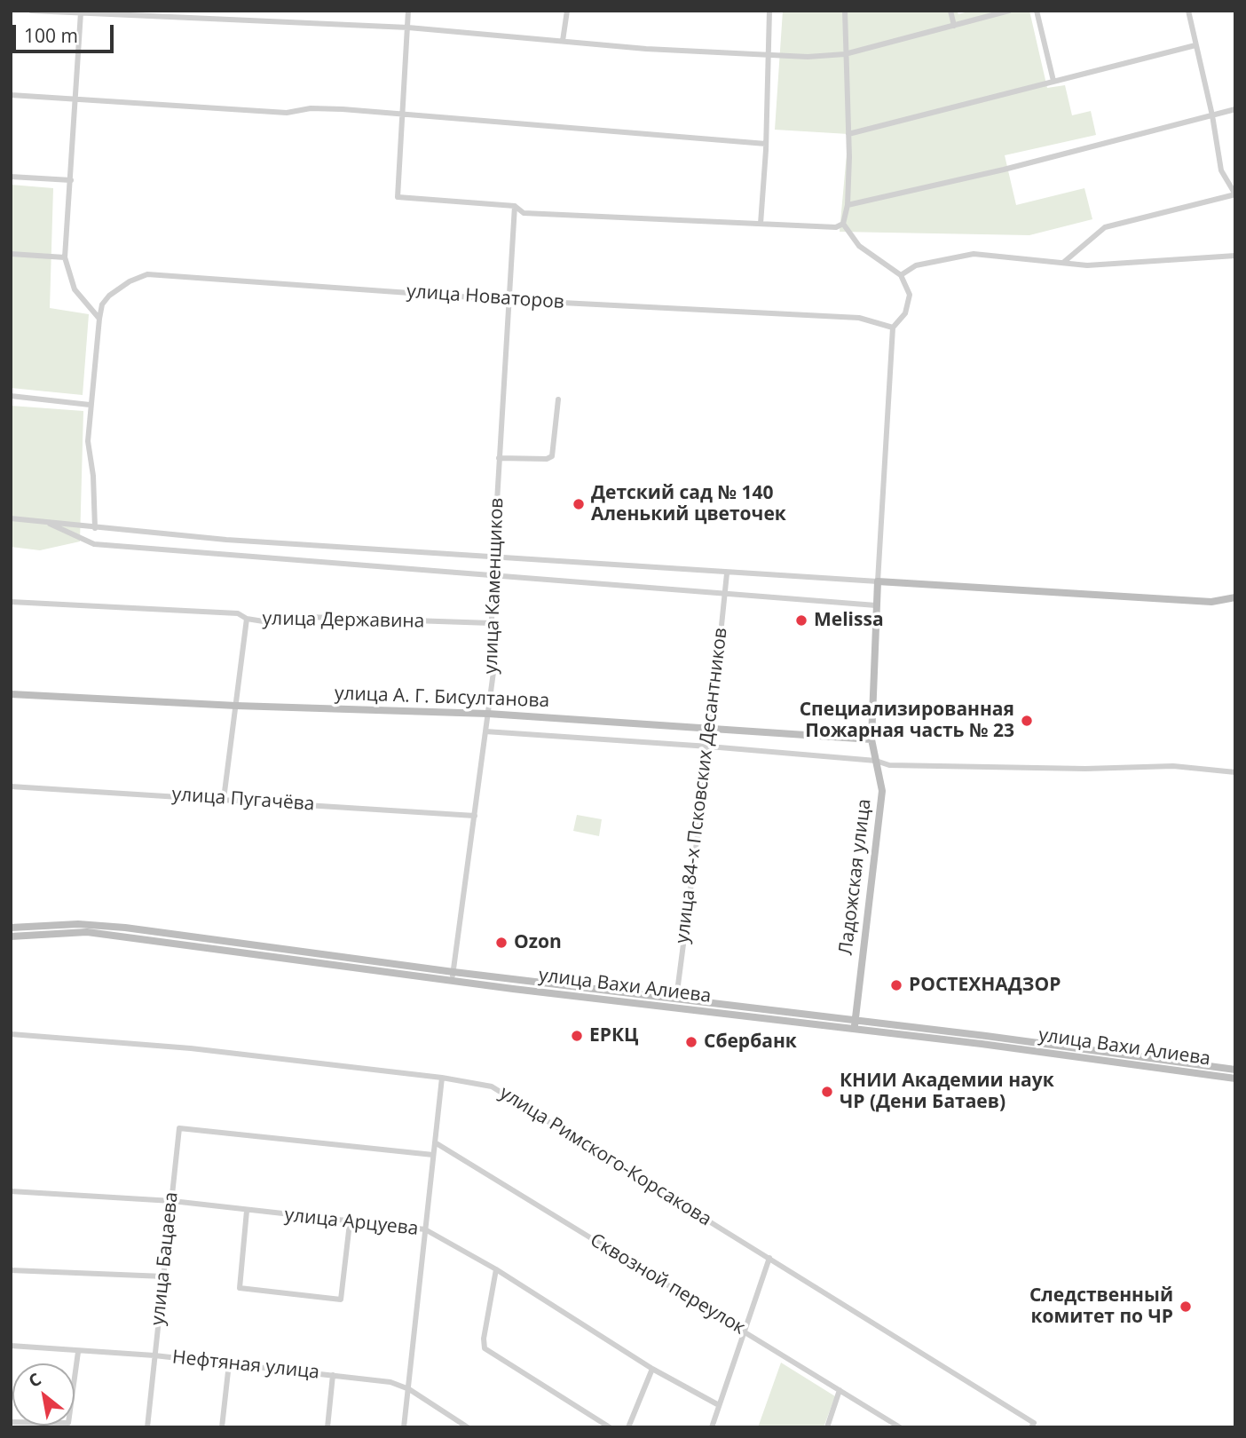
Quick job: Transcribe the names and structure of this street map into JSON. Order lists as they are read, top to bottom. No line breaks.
{"streets":{"main road":["улица А. Г. Бисултанова","Ладожская улица","улица Вахи Алиева"],"street":["улица Новаторов","улица Каменщиков","улица Державина","улица 84-х Псковских Десантников","улица Пугачёва","улица Римского-Корсакова","улица Арцуева","улица Бацаева","Сквозной переулок","Нефтяная улица"]},"crossings":[["улица Новаторов","улица Каменщиков"],["улица Каменщиков","улица Державина"],["улица Каменщиков","улица А. Г. Бисултанова"],["улица Каменщиков","улица Пугачёва"],["улица Каменщиков","улица Вахи Алиева"],["улица А. Г. Бисултанова","улица 84-х Псковских Десантников"],["улица А. Г. Бисултанова","Ладожская улица"],["улица 84-х Псковских Десантников","улица Вахи Алиева"],["Ладожская улица","улица Вахи Алиева"],["улица Арцуева","улица Бацаева"],["улица Бацаева","Нефтяная улица"]],"places":["Детский сад № 140 Аленький цветочек","Melissa","Специализированная Пожарная часть № 23","Ozon","РОСТЕХНАДЗОР","ЕРКЦ","Сбербанк","КНИИ Академии наук ЧР (Дени Батаев)","Следственный комитет по ЧР"],"scale_bar":"100 m","north":"top left"}
